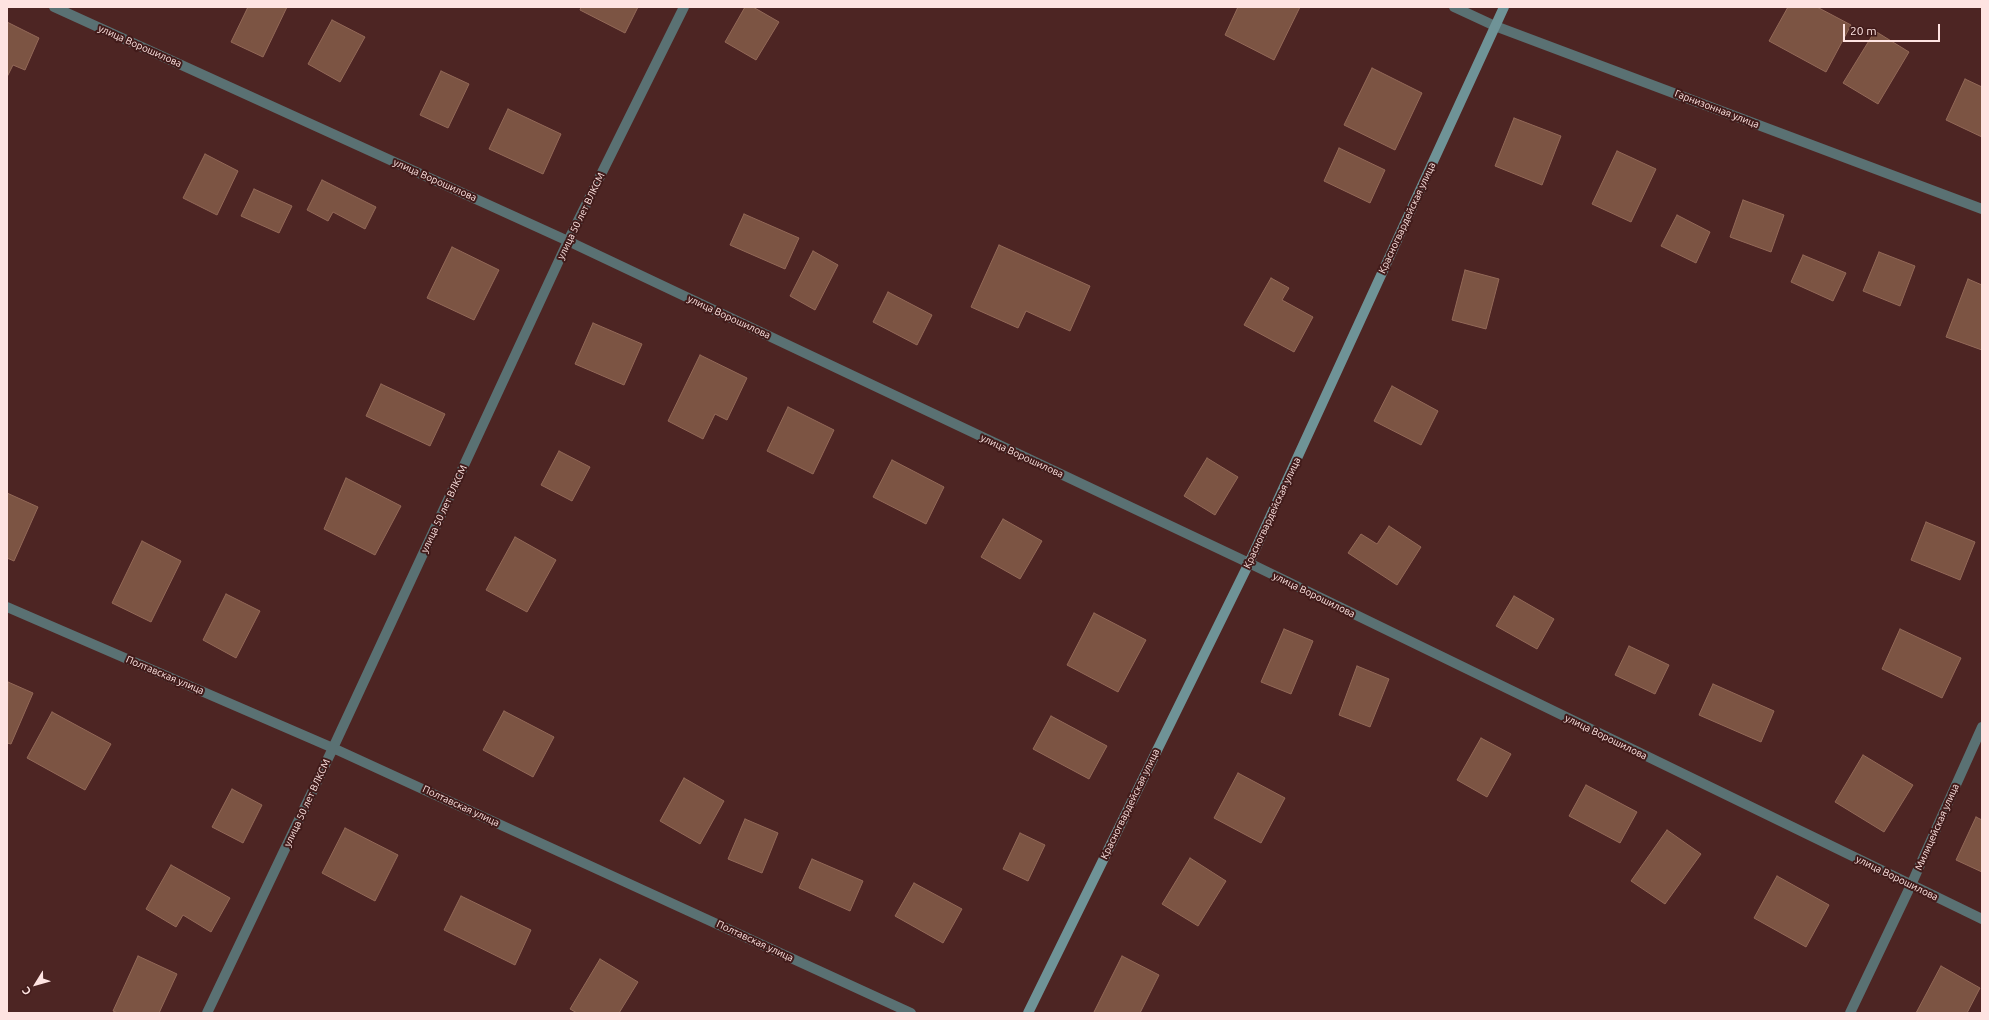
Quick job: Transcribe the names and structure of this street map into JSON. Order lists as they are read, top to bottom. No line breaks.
{"streets":{"street":["улица Ворошилова","Гарнизонная улица","улица 50 лет ВЛКСМ","Красногвардейская улица","Полтавская улица","Милицейская улица"]},"crossings":[["улица Ворошилова","улица 50 лет ВЛКСМ"],["улица Ворошилова","Красногвардейская улица"],["улица Ворошилова","Милицейская улица"],["Гарнизонная улица","Красногвардейская улица"],["улица 50 лет ВЛКСМ","Полтавская улица"]],"scale_bar":"20 m","north":"bottom left"}
